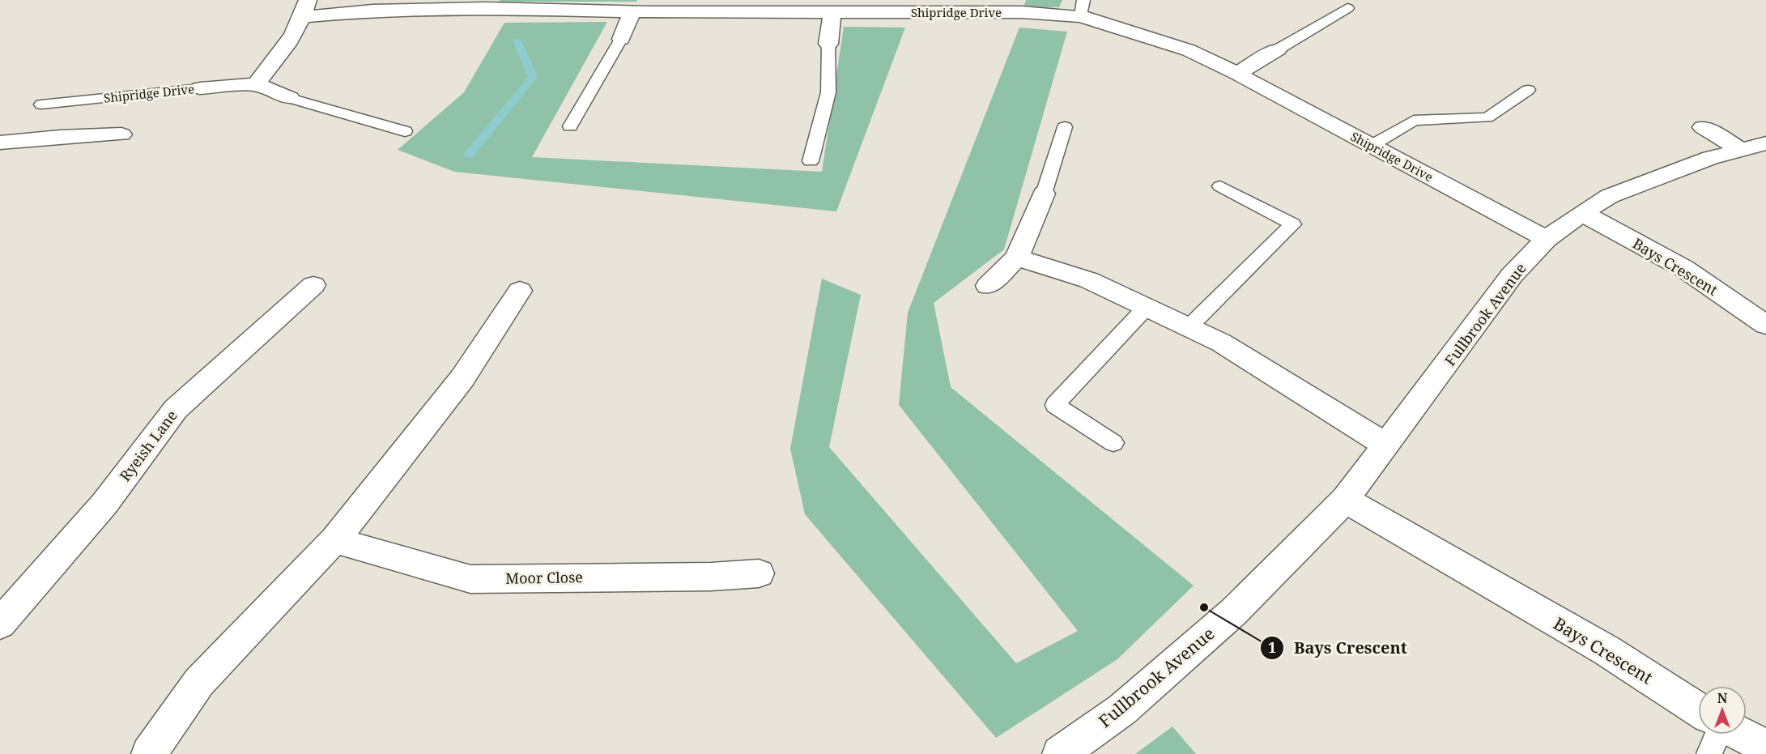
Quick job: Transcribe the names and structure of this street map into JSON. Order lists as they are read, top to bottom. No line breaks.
{"streets":{"street":["Shipridge Drive","Bays Crescent","Fullbrook Avenue","Ryeish Lane","Moor Close"]},"crossings":[["Shipridge Drive","Fullbrook Avenue"],["Bays Crescent","Fullbrook Avenue"]],"places":["Bays Crescent"],"north":"top"}
